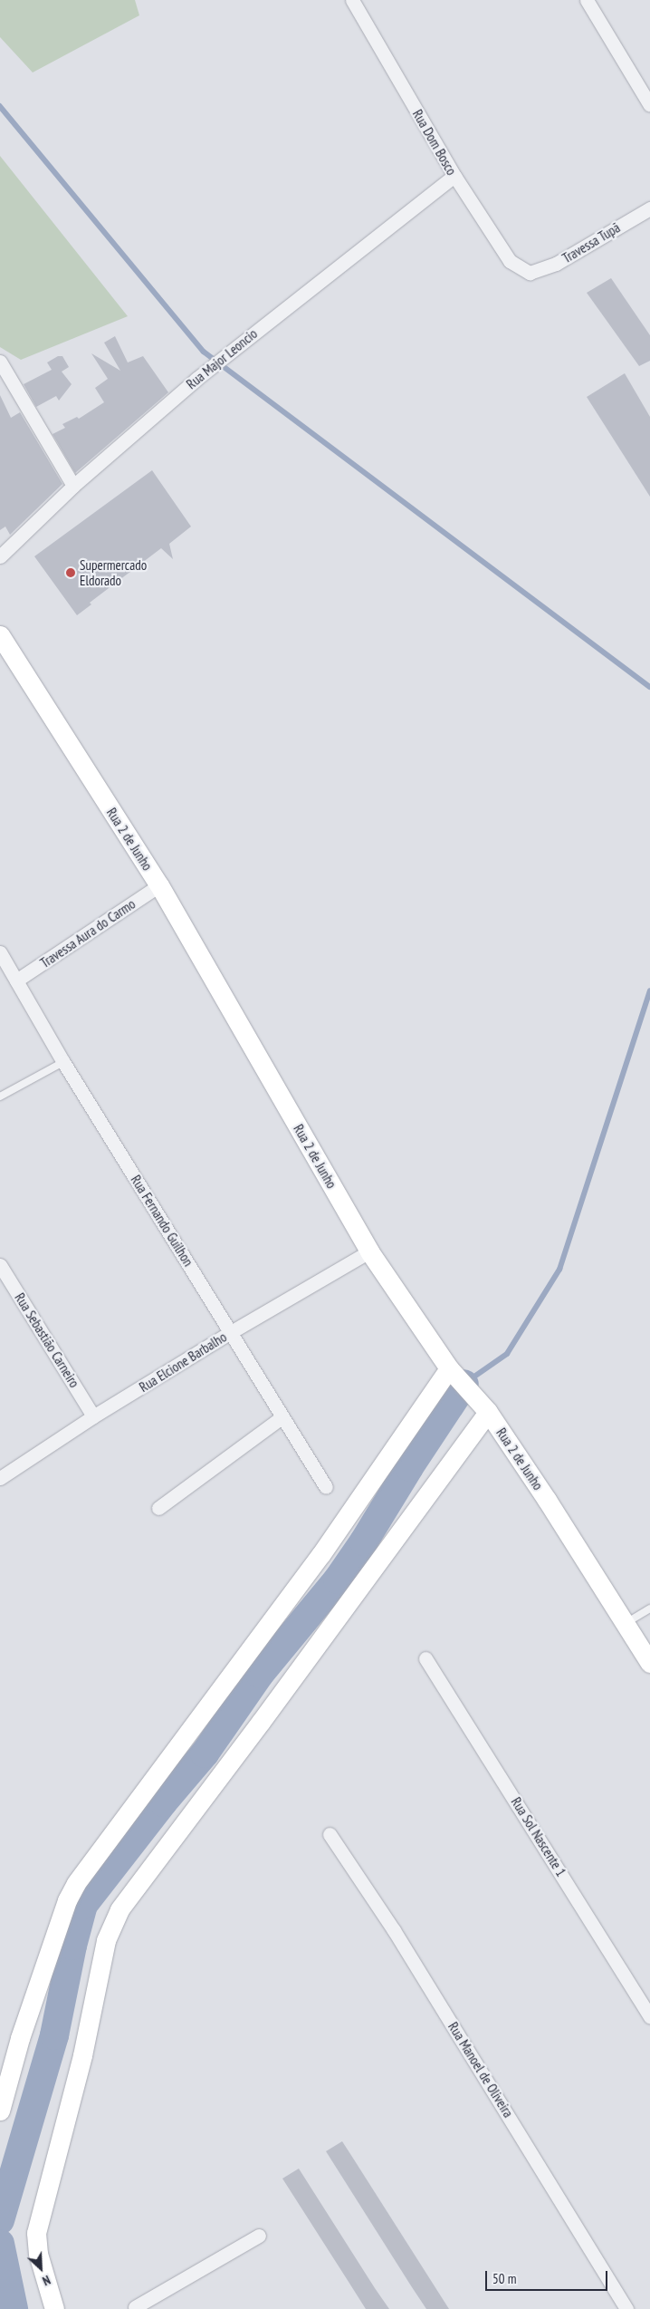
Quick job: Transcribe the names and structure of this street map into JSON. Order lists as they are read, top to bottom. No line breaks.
{"streets":{"street":["Rua Dom Bosco","Travessa Tupã","Rua Major Leoncio","Rua 2 de Junho","Travessa Aura do Carmo","Rua Fernando Guilhon","Rua Sebastião Carneiro","Rua Elcione Barbalho","Rua Sol Nascente 1","Rua Manoel de Oliveira"]},"crossings":[["Rua Dom Bosco","Travessa Tupã"],["Rua Dom Bosco","Rua Major Leoncio"],["Rua 2 de Junho","Travessa Aura do Carmo"],["Rua 2 de Junho","Rua Elcione Barbalho"],["Travessa Aura do Carmo","Rua Fernando Guilhon"],["Rua Fernando Guilhon","Rua Elcione Barbalho"],["Rua Sebastião Carneiro","Rua Elcione Barbalho"]],"places":["Supermercado Eldorado"],"scale_bar":"50 m","north":"bottom right"}
